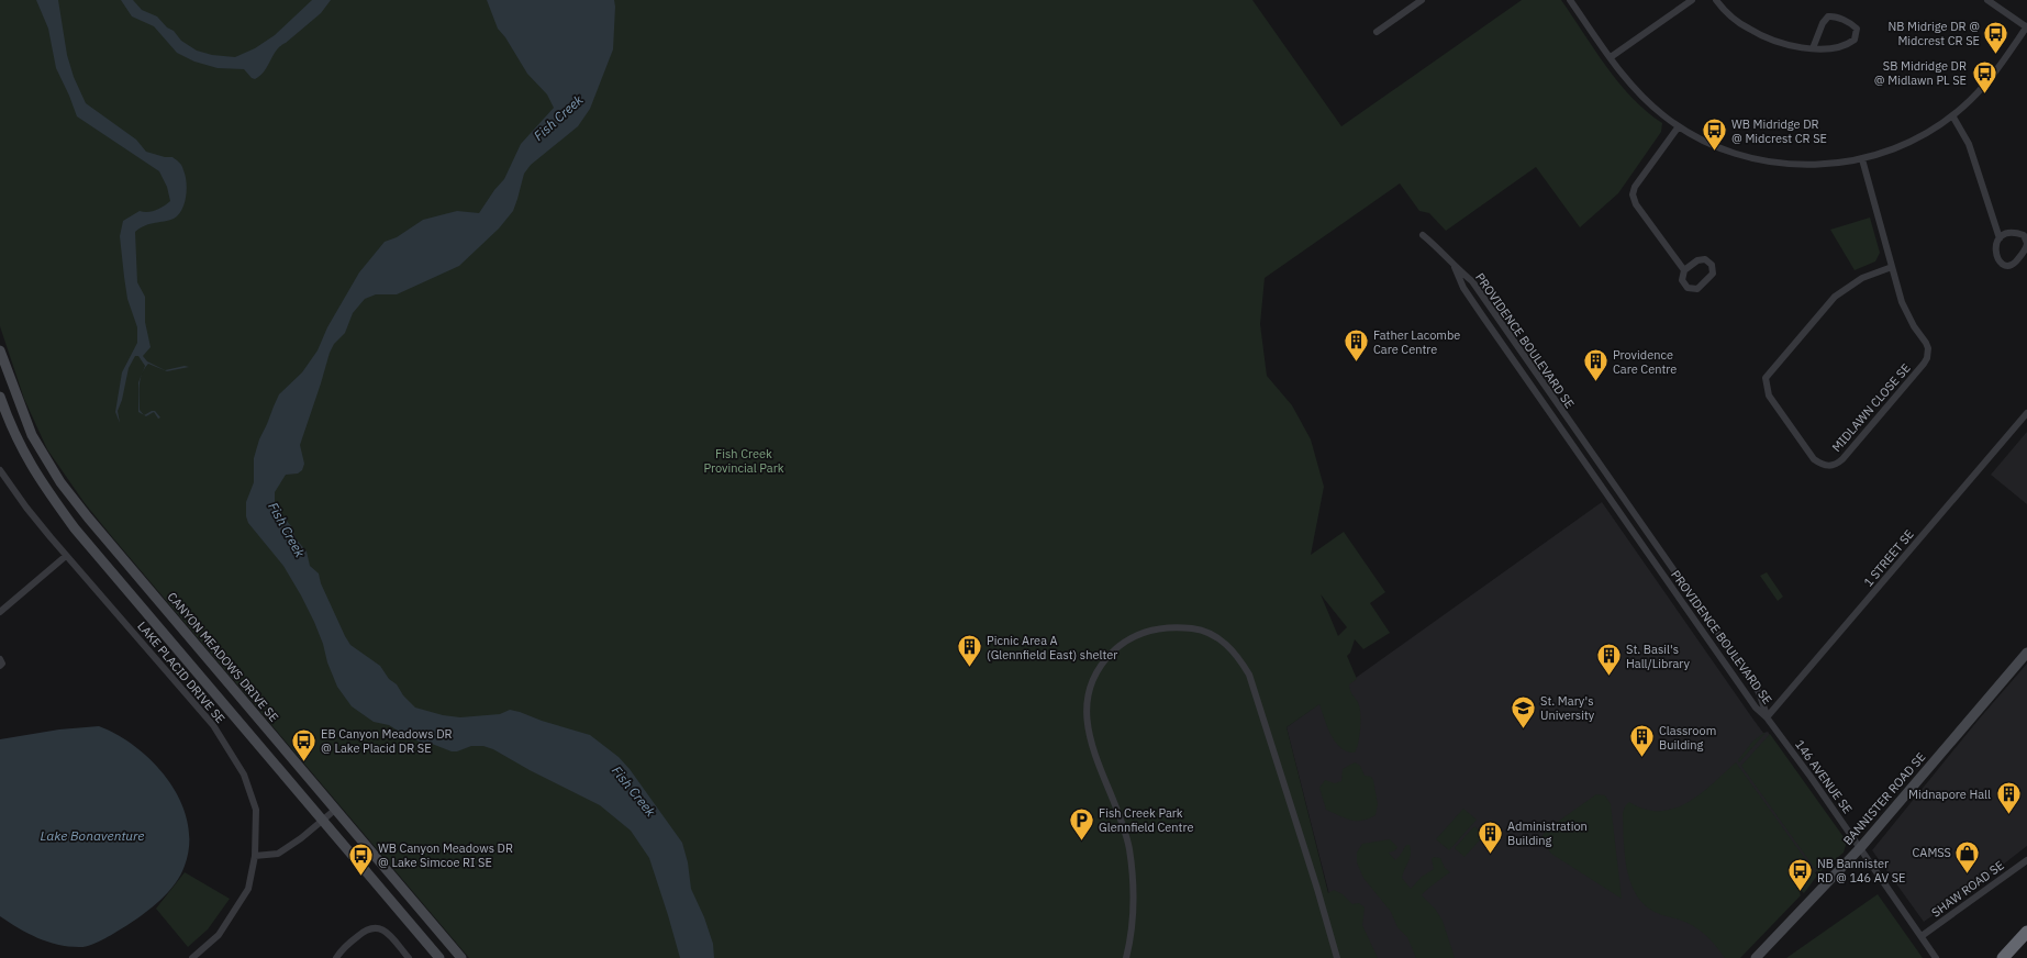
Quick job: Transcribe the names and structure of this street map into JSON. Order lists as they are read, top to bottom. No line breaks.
{"streets":{"main road":["CANYON MEADOWS DRIVE SE","BANNISTER ROAD SE"],"street":["PROVIDENCE BOULEVARD SE","MIDLAWN CLOSE SE","1 STREET SE","LAKE PLACID DRIVE SE","146 AVENUE SE","SHAW ROAD SE"]},"crossings":[["PROVIDENCE BOULEVARD SE","1 STREET SE"],["PROVIDENCE BOULEVARD SE","146 AVENUE SE"],["1 STREET SE","146 AVENUE SE"],["146 AVENUE SE","BANNISTER ROAD SE"],["146 AVENUE SE","SHAW ROAD SE"]],"water":["Fish Creek","Lake Bonaventure"],"parks":["Fish Creek Provincial Park"],"places":{"bus stop":["NB Midrige DR @ Midcrest CR SE","SB Midridge DR @ Midlawn PL SE","WB Midridge DR @ Midcrest CR SE","EB Canyon Meadows DR @ Lake Placid DR SE","WB Canyon Meadows DR @ Lake Simcoe RI SE","NB Bannister RD @ 146 AV SE"],"building":["Father Lacombe Care Centre","Providence Care Centre","Picnic Area A (Glennfield East) shelter","St. Basil's Hall/Library","Classroom Building","Midnapore Hall","Administration Building"],"school or university":["St. Mary's University"],"parking":["Fish Creek Park Glennfield Centre"],"shop":["CAMSS"]}}
